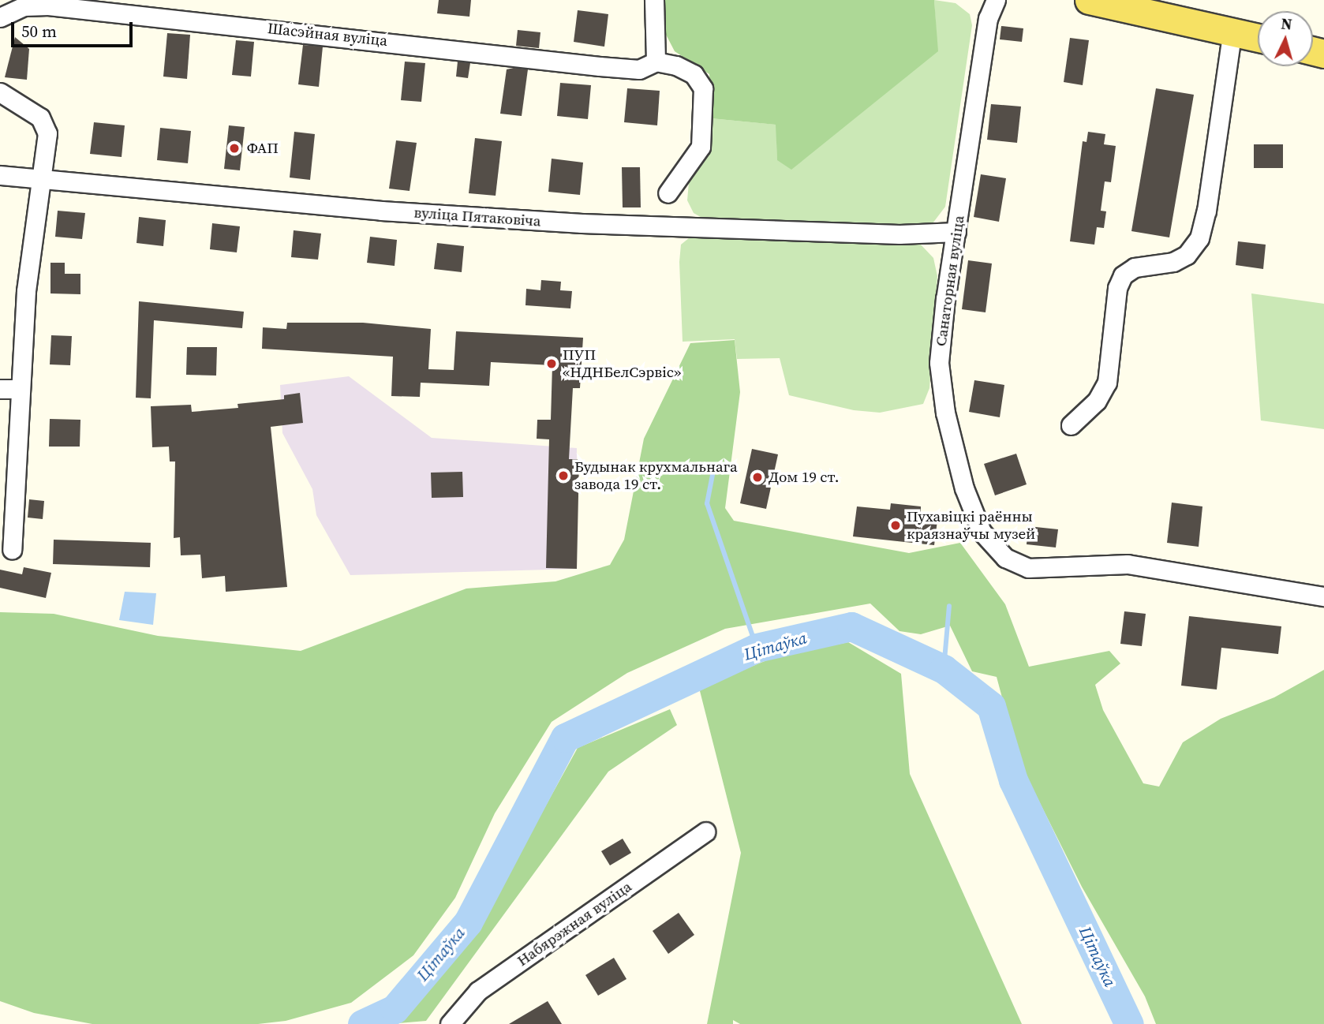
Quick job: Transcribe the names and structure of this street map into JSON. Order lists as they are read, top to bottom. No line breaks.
{"streets":{"street":["Шасэйная вуліца","вуліца Пятаковіча","Санаторная вуліца","Набярэжная вуліца"]},"crossings":[["вуліца Пятаковіча","Санаторная вуліца"]],"water":["Цітаўка"],"places":["ФАП","ПУП «НДНБелСэрвіс»","Будынак крухмальнага завода 19 ст.","Дом 19 ст.","Пухавіцкі раённы краязнаўчы музей"],"scale_bar":"50 m","north":"top"}
